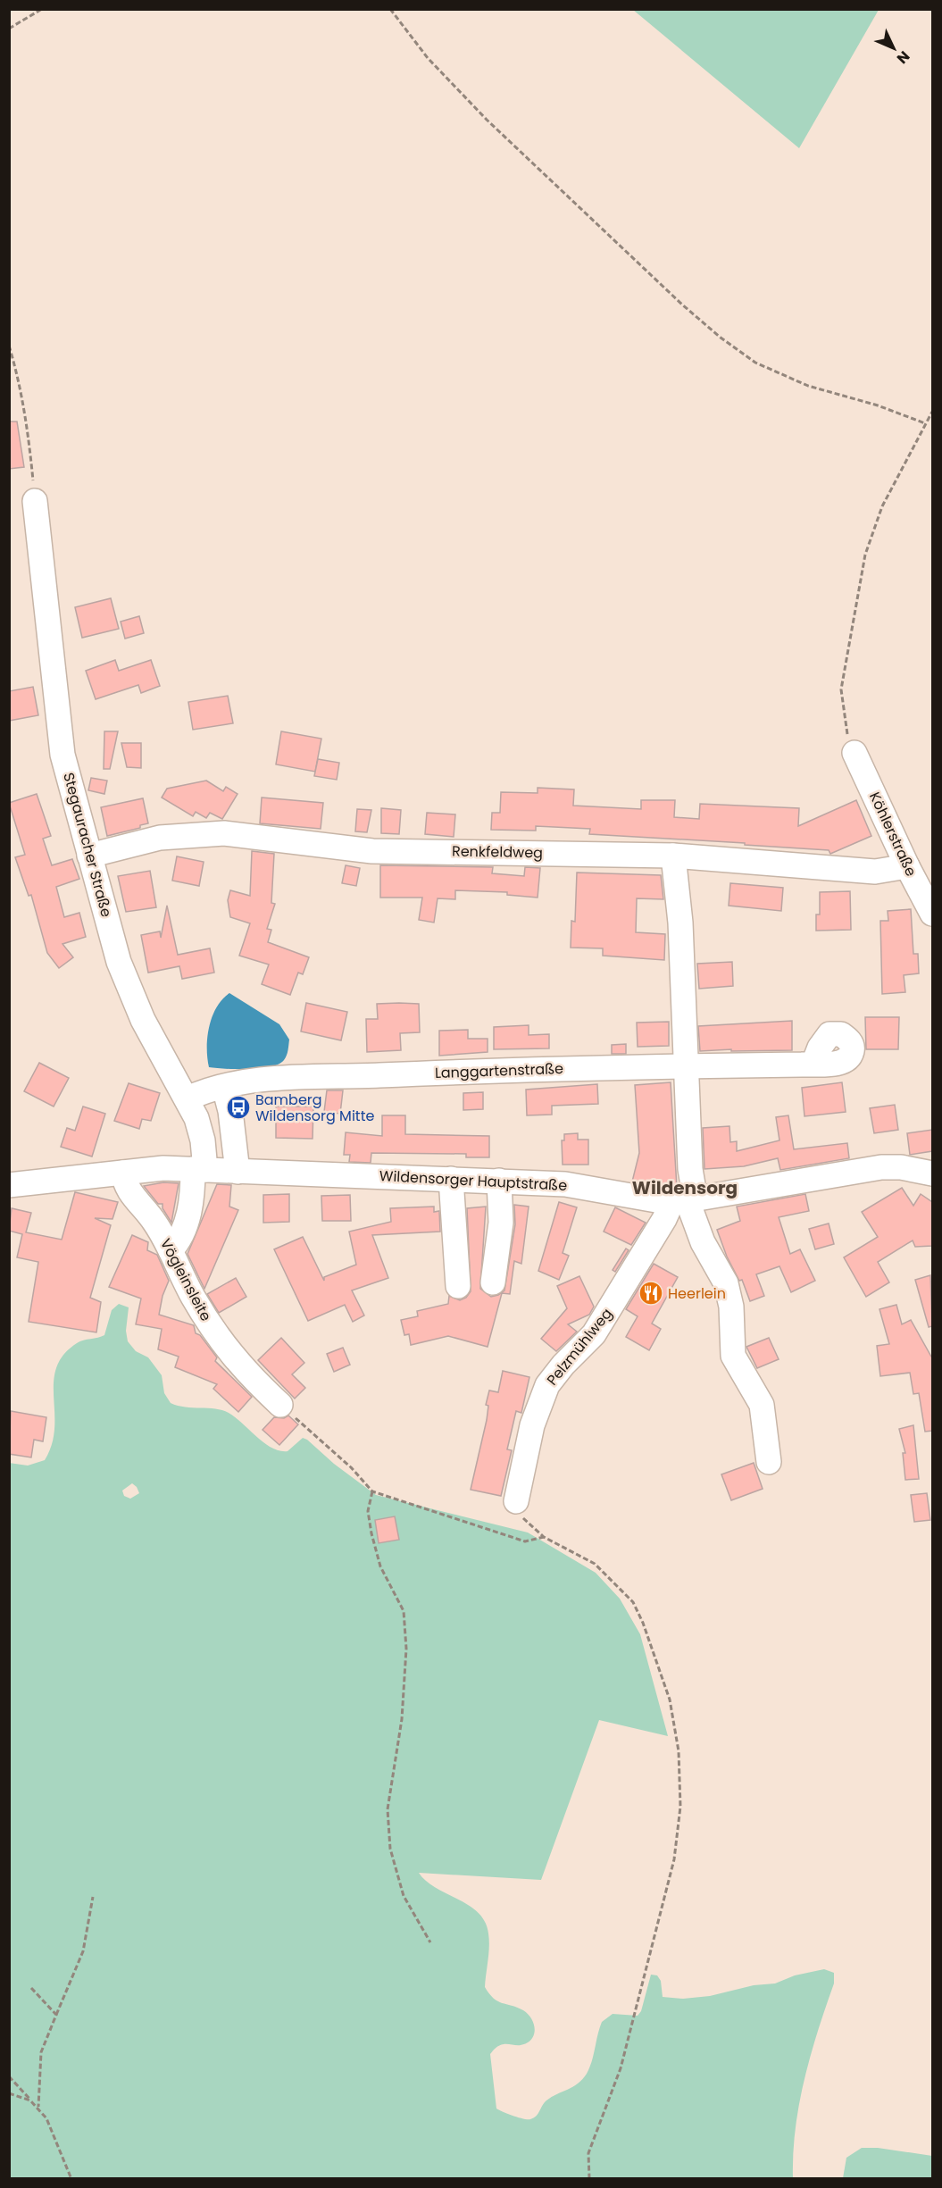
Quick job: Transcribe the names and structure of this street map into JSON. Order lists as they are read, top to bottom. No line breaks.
{"streets":{"street":["Köhlerstraße","Stegauracher Straße","Renkfeldweg","Langgartenstraße","Wildensorger Hauptstraße","Vögleinsleite","Pelzmühlweg"]},"crossings":[["Köhlerstraße","Renkfeldweg"],["Stegauracher Straße","Renkfeldweg"],["Stegauracher Straße","Langgartenstraße"],["Stegauracher Straße","Wildensorger Hauptstraße"],["Stegauracher Straße","Vögleinsleite"],["Wildensorger Hauptstraße","Vögleinsleite"],["Wildensorger Hauptstraße","Pelzmühlweg"]],"districts":["Wildensorg"],"places":{"bus stop":["Bamberg Wildensorg Mitte"],"restaurant":["Heerlein"]},"north":"bottom right"}
